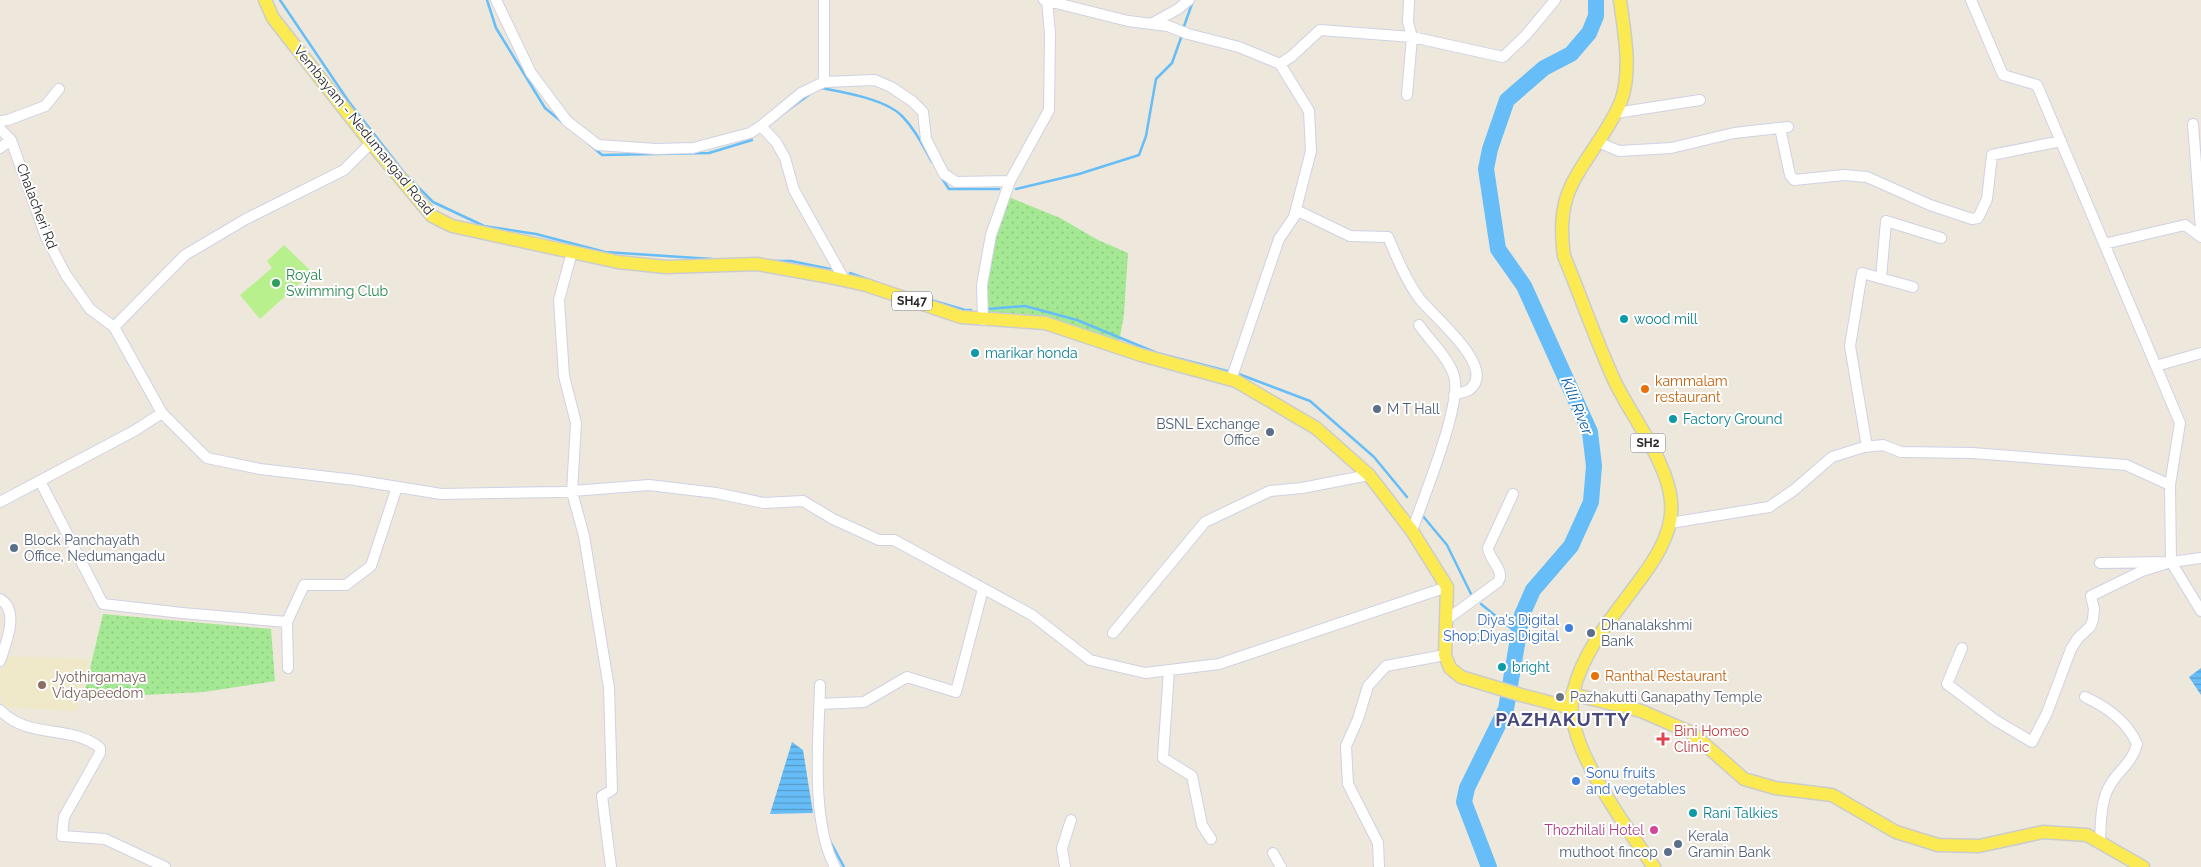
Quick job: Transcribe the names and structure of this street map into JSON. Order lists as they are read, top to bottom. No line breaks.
{"streets":{"main road":["Vembayam - Nedumangad Road","SH47","SH2"],"street":["Chalacheri Rd"]},"districts":["PAZHAKUTTY"],"water":["Killi River"],"places":{"other":["Royal Swimming Club","wood mill","marikar honda","kammalam restaurant","M T Hall","Factory Ground","BSNL Exchange Office","Block Panchayath Office, Nedumangadu","Diya's Digital Shop;Diyas Digital","Dhanalakshmi Bank","bright","Ranthal Restaurant","Jyothirgamaya Vidyapeedom","Pazhakutti Ganapathy Temple","Sonu fruits and vegetables","Rani Talkies","Thozhilali Hotel","Kerala Gramin Bank","muthoot fincop"],"health":["Bini Homeo Clinic"]}}
